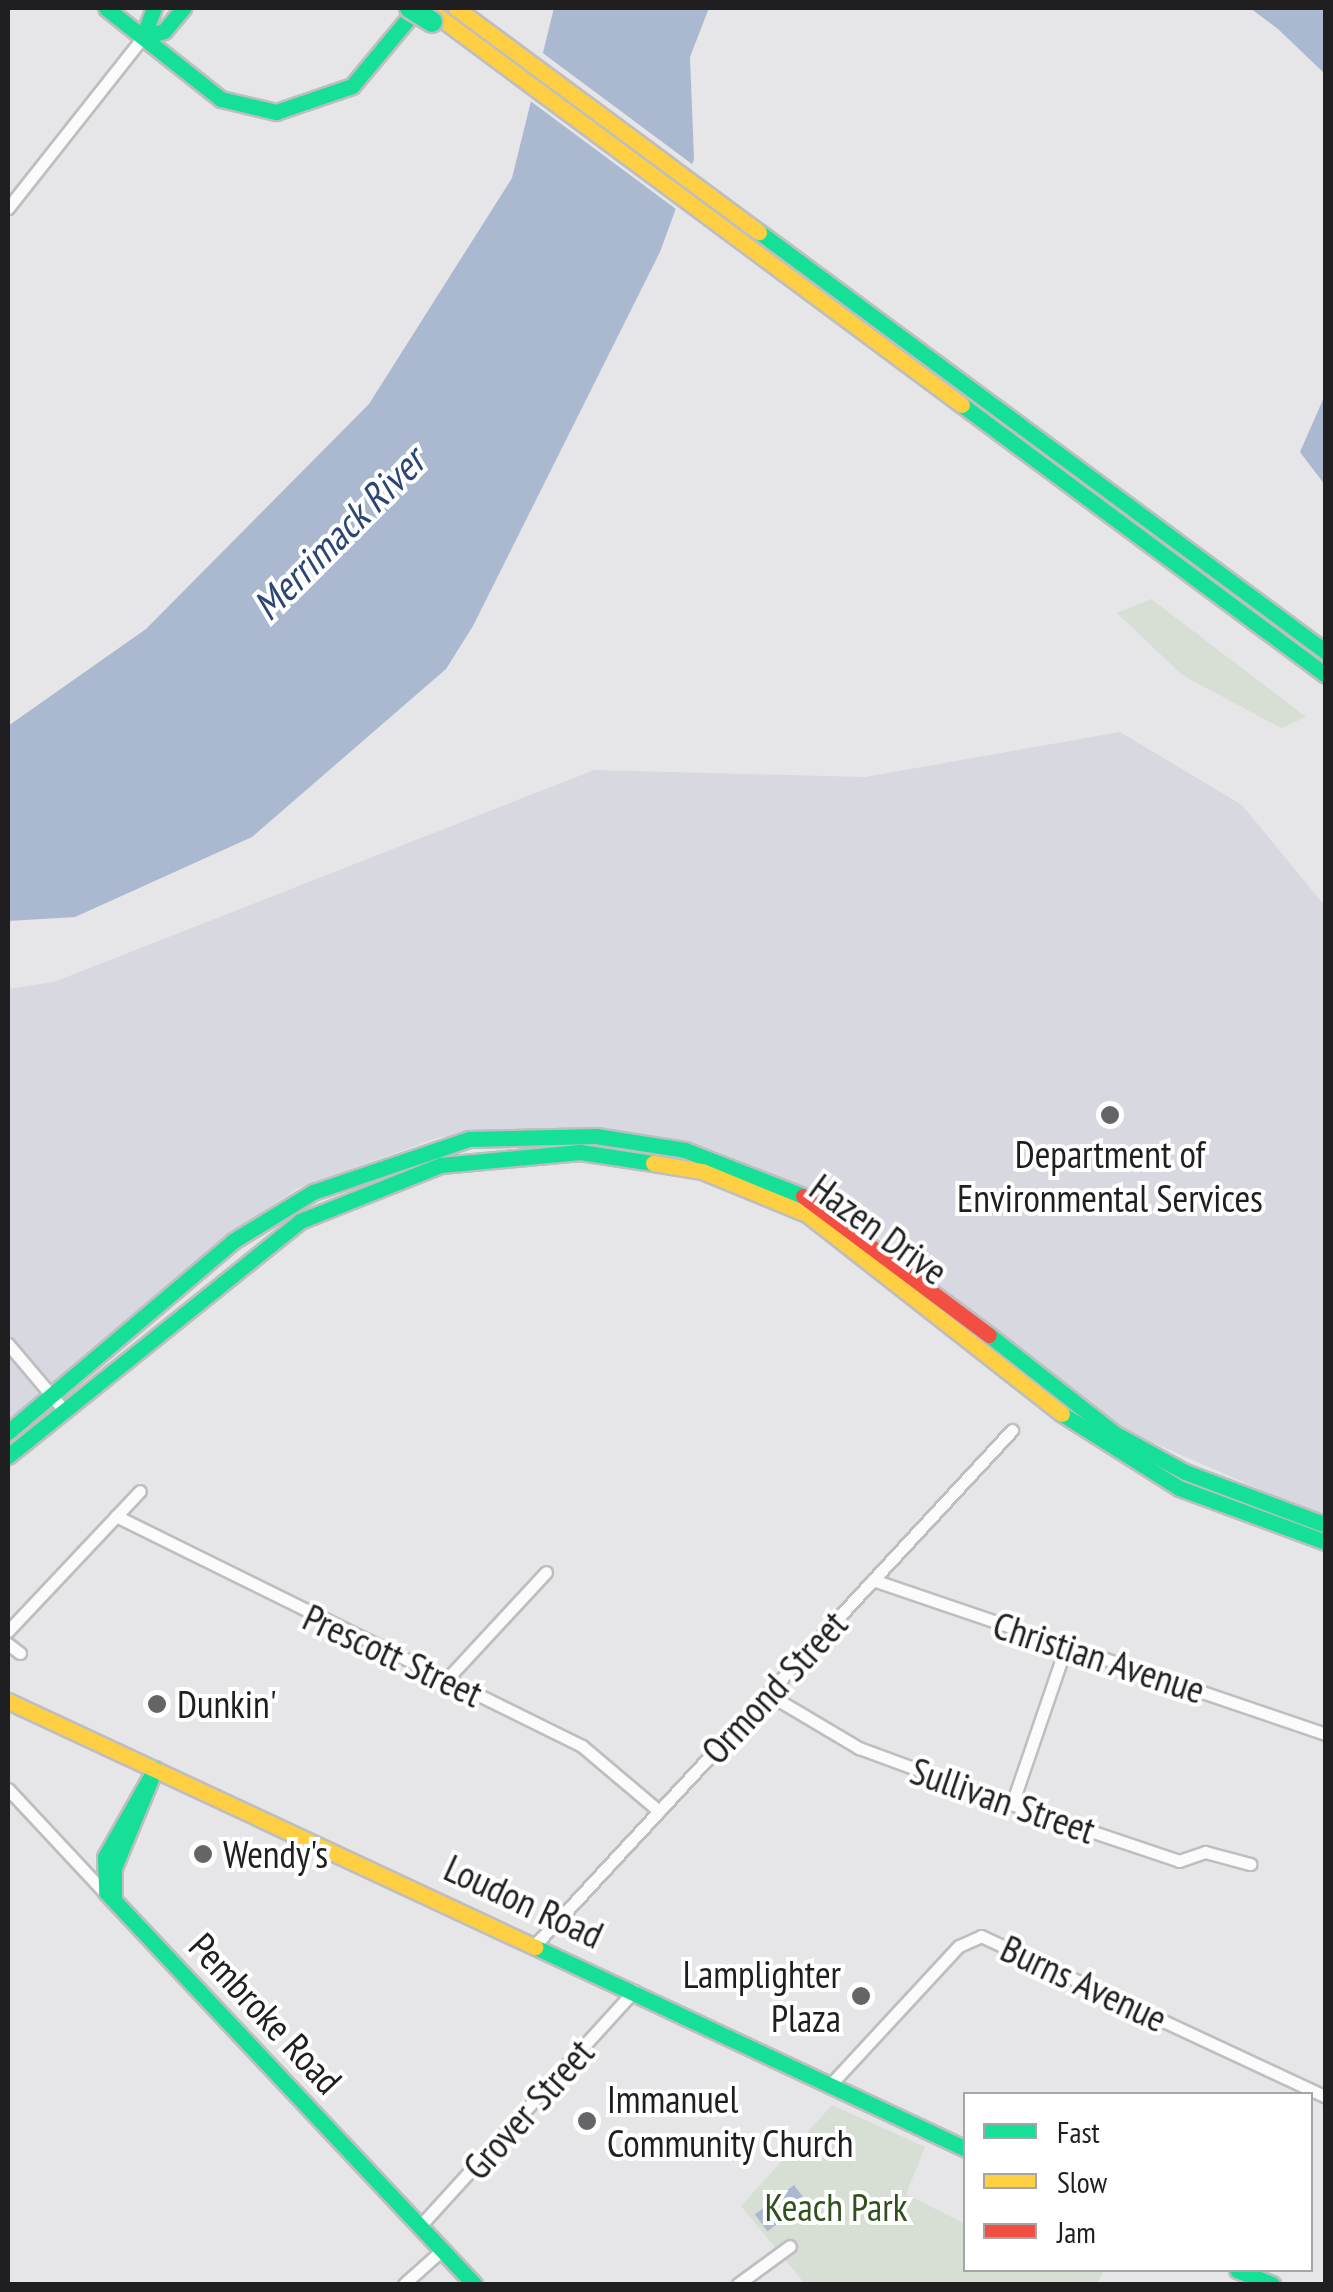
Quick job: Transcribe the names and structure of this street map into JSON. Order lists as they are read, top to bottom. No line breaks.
{"streets":{"main road":["Hazen Drive","Loudon Road","Pembroke Road"],"street":["Prescott Street","Christian Avenue","Ormond Street","Sullivan Street","Burns Avenue","Grover Street"]},"crossings":[["Prescott Street","Ormond Street"],["Christian Avenue","Ormond Street"],["Ormond Street","Sullivan Street"],["Ormond Street","Loudon Road"],["Loudon Road","Burns Avenue"],["Loudon Road","Grover Street"],["Pembroke Road","Grover Street"]],"water":["Merrimack River"],"parks":["Keach Park"],"places":["Department of Environmental Services","Dunkin'","Wendy's","Lamplighter Plaza","Immanuel Community Church"],"legend":["Fast","Slow","Jam"]}
